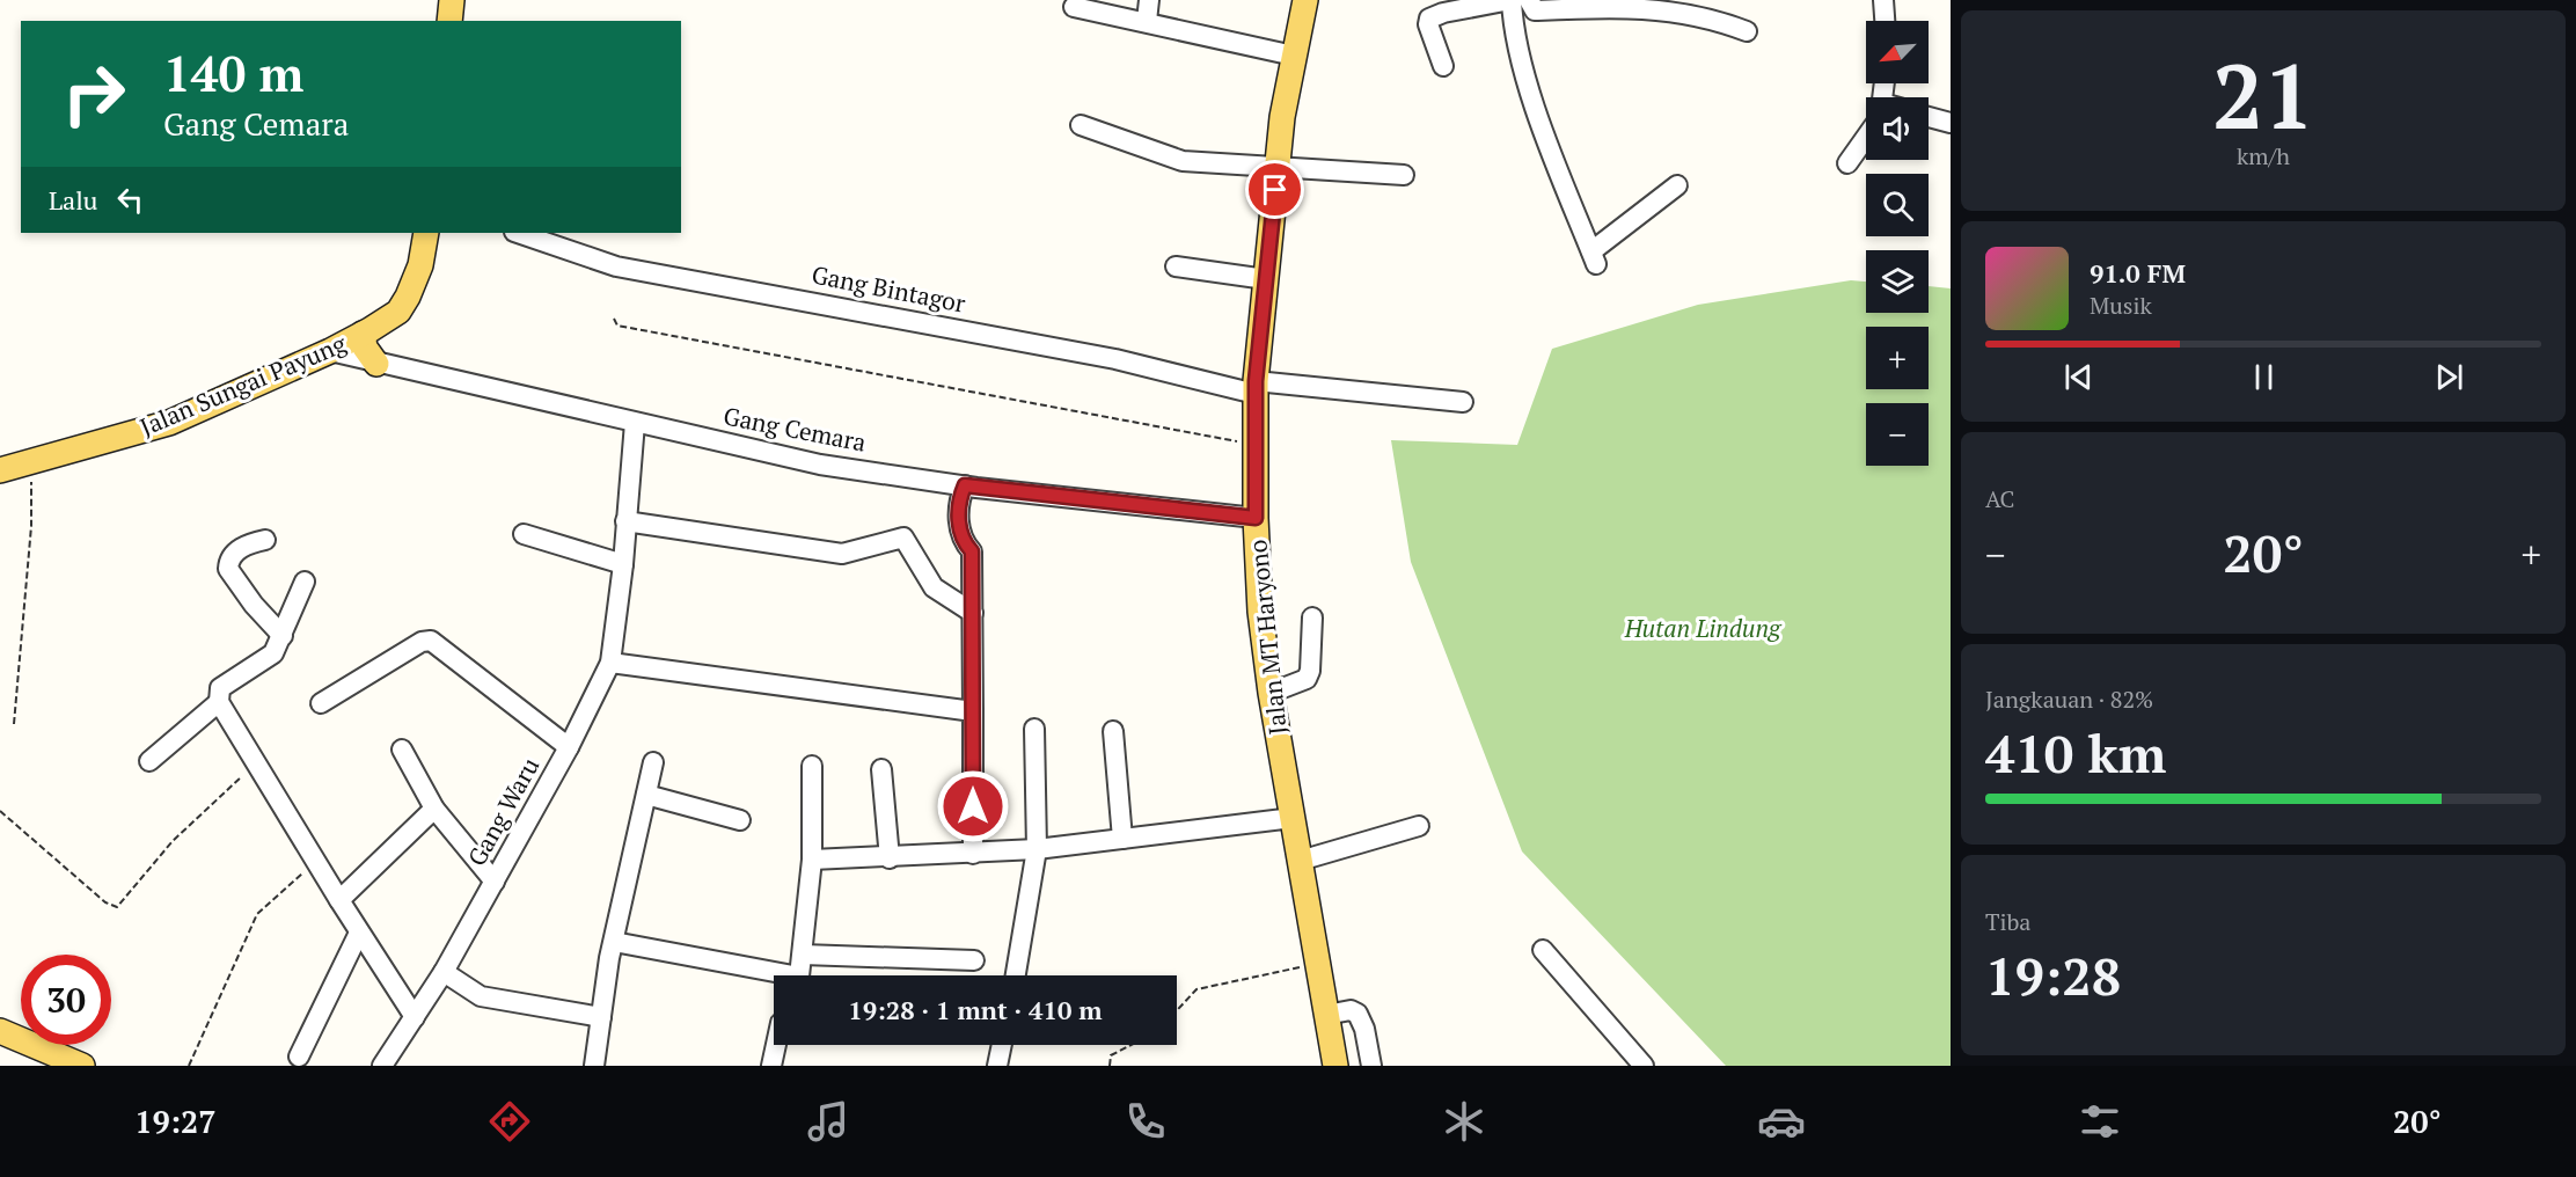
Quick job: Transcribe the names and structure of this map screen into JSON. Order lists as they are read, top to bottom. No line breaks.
{"streets":{"main road":["Jalan Sungai Payung","Jalan MT Haryono"],"street":["Gang Bintagor","Gang Cemara","Gang Waru"]},"crossings":[["Gang Bintagor","Jalan MT Haryono"],["Jalan Sungai Payung","Gang Cemara"],["Gang Cemara","Jalan MT Haryono"]],"parks":["Hutan Lindung"],"north":"bottom left","page":{"tile":[["21","km/h"],"AC",["Jangkauan · 82%","410 km"],["Tiba","19:28"]],"map_buttons":["+","−"],"turn":["140 m","Gang Cemara"],"then":"Lalu","song":["91.0 FM","Musik"],"heat":["−","20°","+"],"limit":"30","trip":"19:28 · 1 mnt · 410 m","tabs":["19:27","20°"]}}
